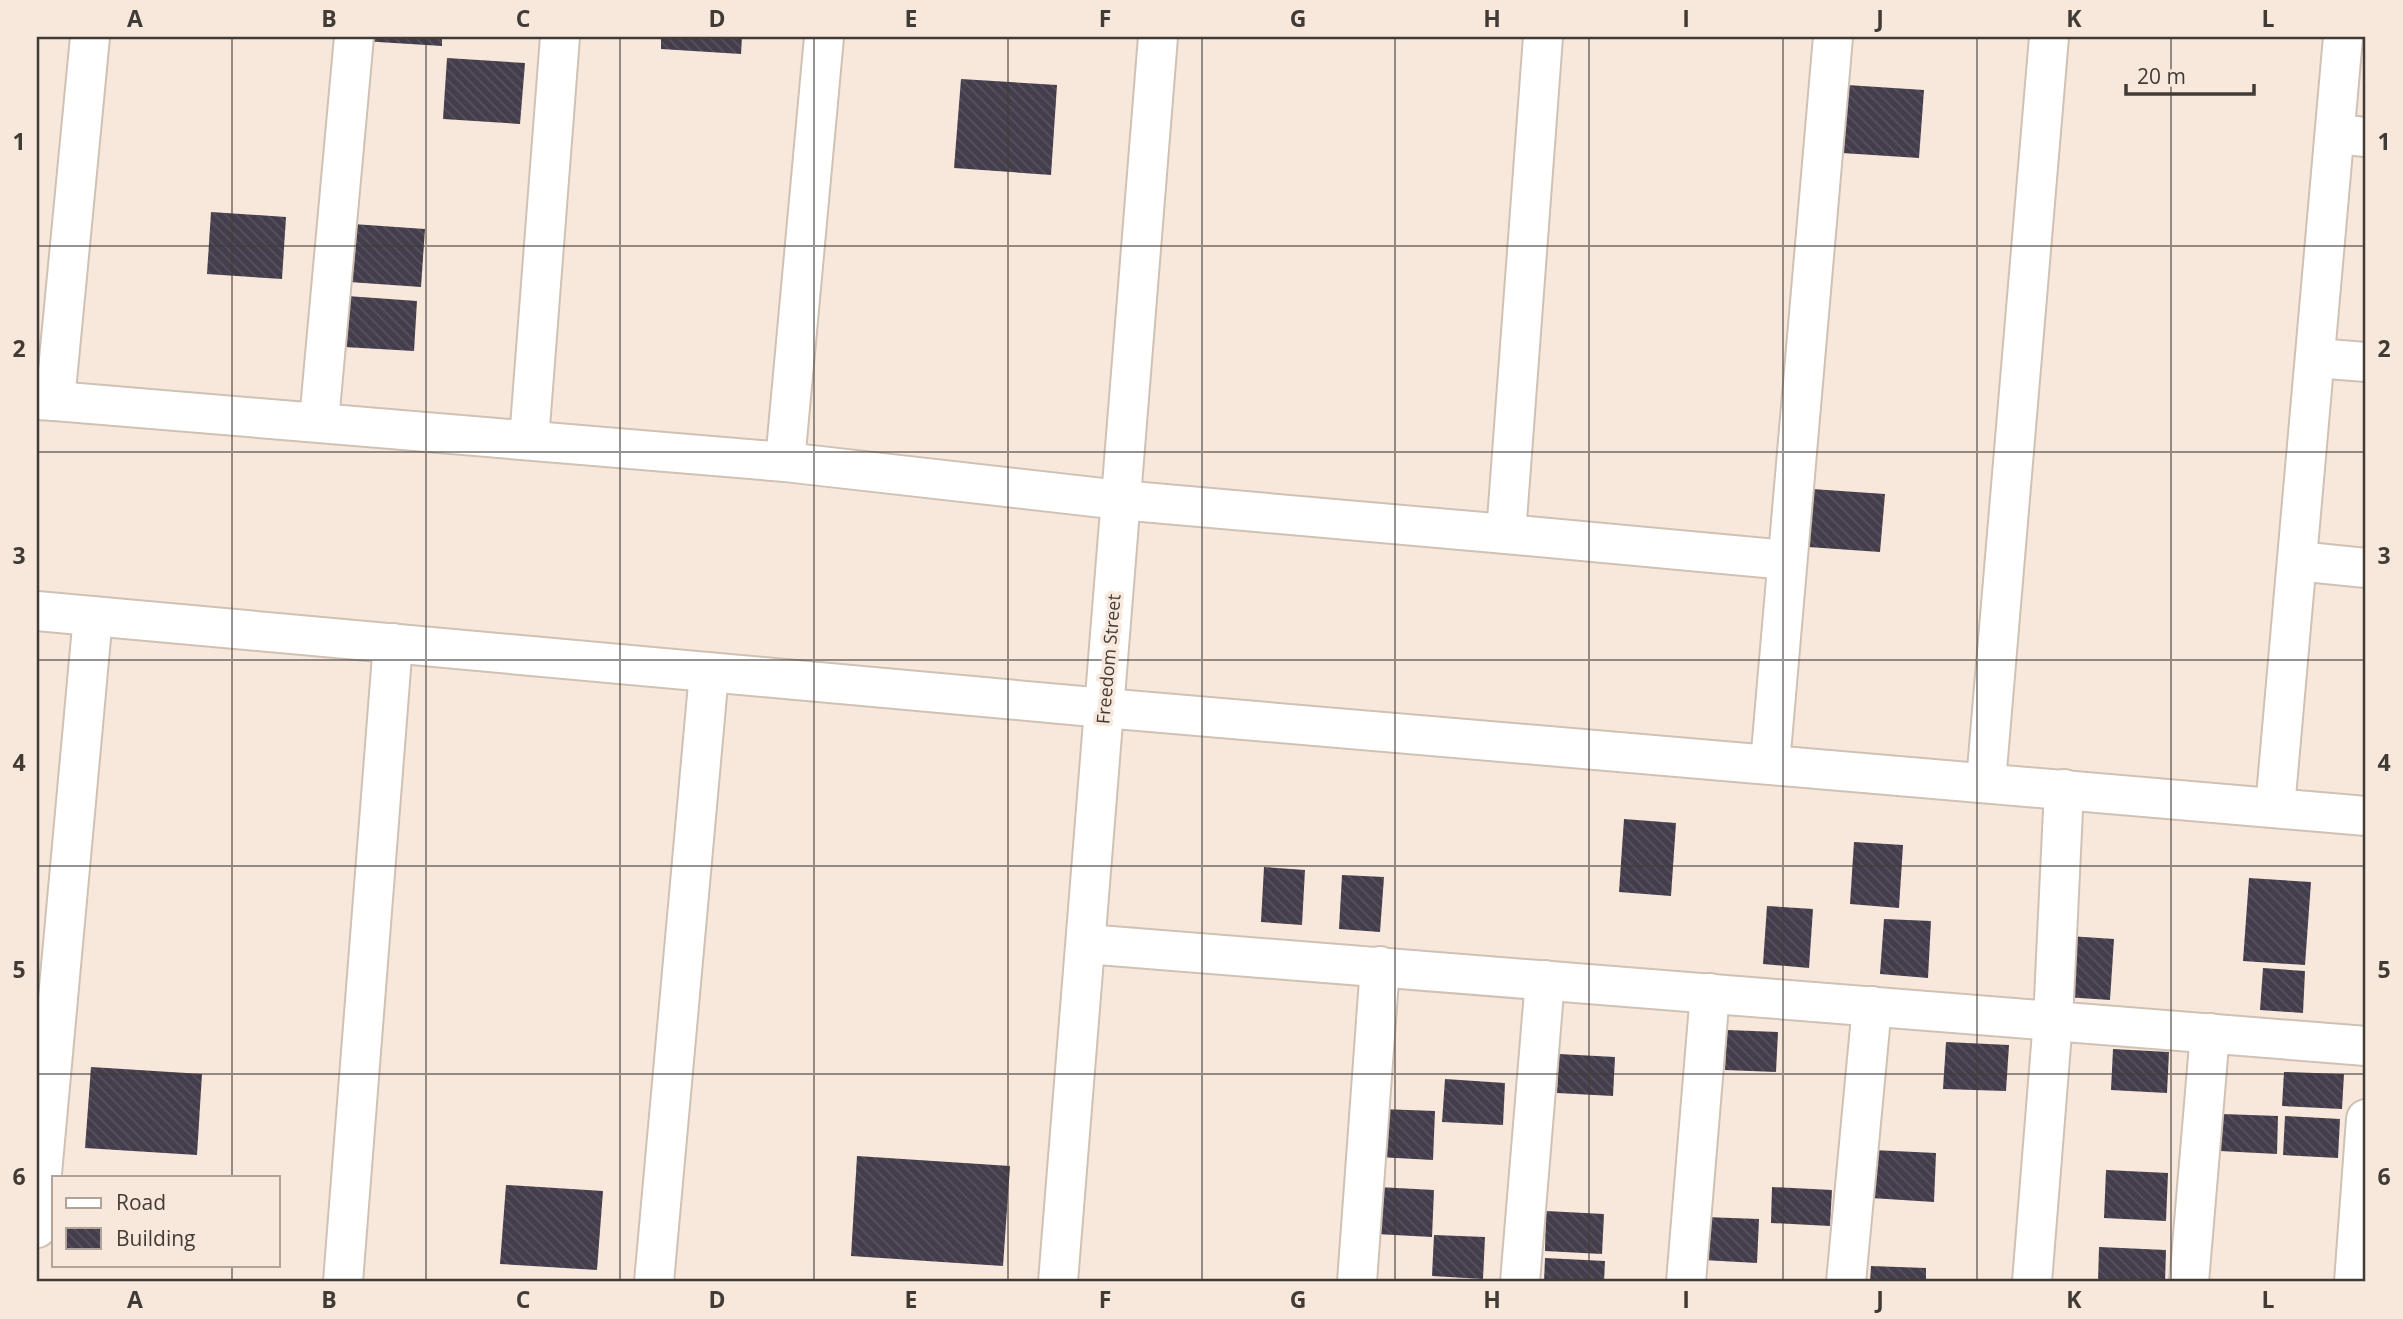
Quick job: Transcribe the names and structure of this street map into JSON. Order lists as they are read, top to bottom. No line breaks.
{"streets":{"street":["Freedom Street"]},"legend":["Road","Building"],"scale_bar":"20 m","grid":{"columns":["A","B","C","D","E","F","G","H","I","J","K","L"],"rows":["1","2","3","4","5","6"]}}
